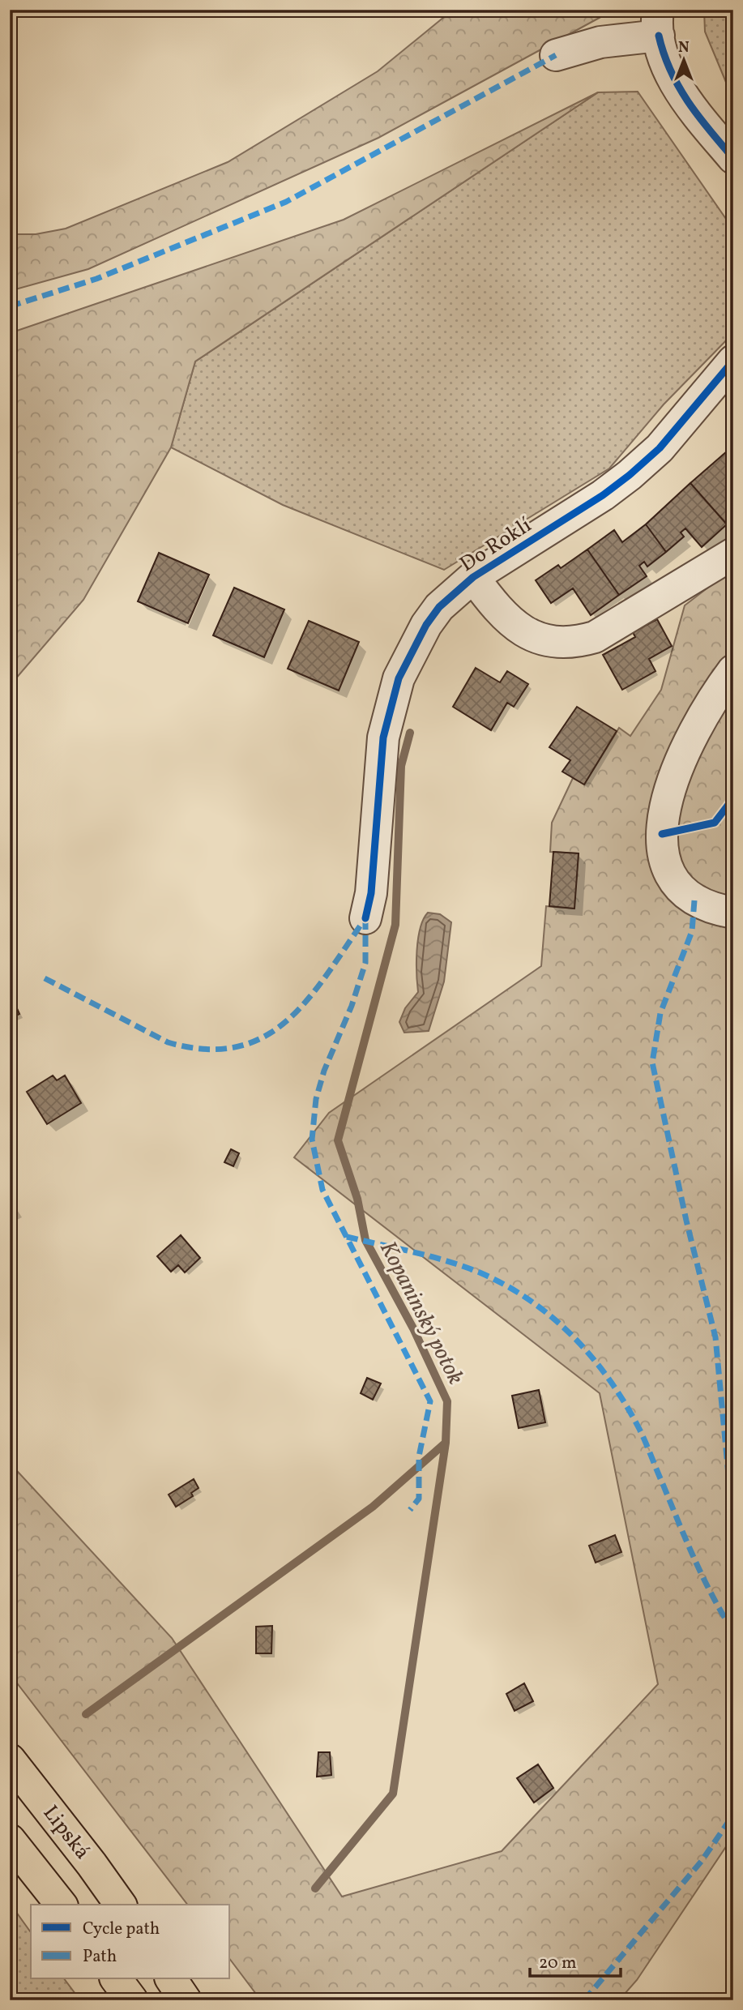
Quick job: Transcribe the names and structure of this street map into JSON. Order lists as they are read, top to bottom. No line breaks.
{"streets":{"highway":["Lipská"],"street":["Do Roklí"]},"water":["Kopaninský potok"],"legend":["Cycle path","Path"],"scale_bar":"20 m","north":"top"}
